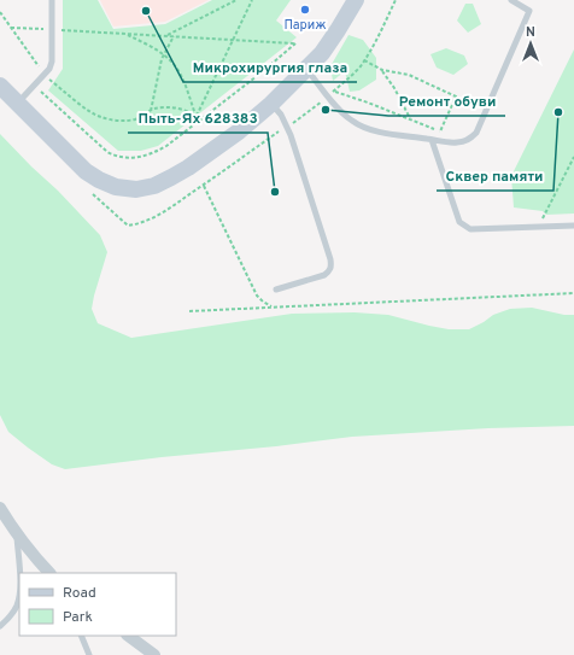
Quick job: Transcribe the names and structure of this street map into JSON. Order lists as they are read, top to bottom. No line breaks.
{"places":["Париж","Микрохирургия глаза","Ремонт обуви","Сквер памяти","Пыть-Ях 628383"],"legend":["Road","Park"],"north":"top"}
